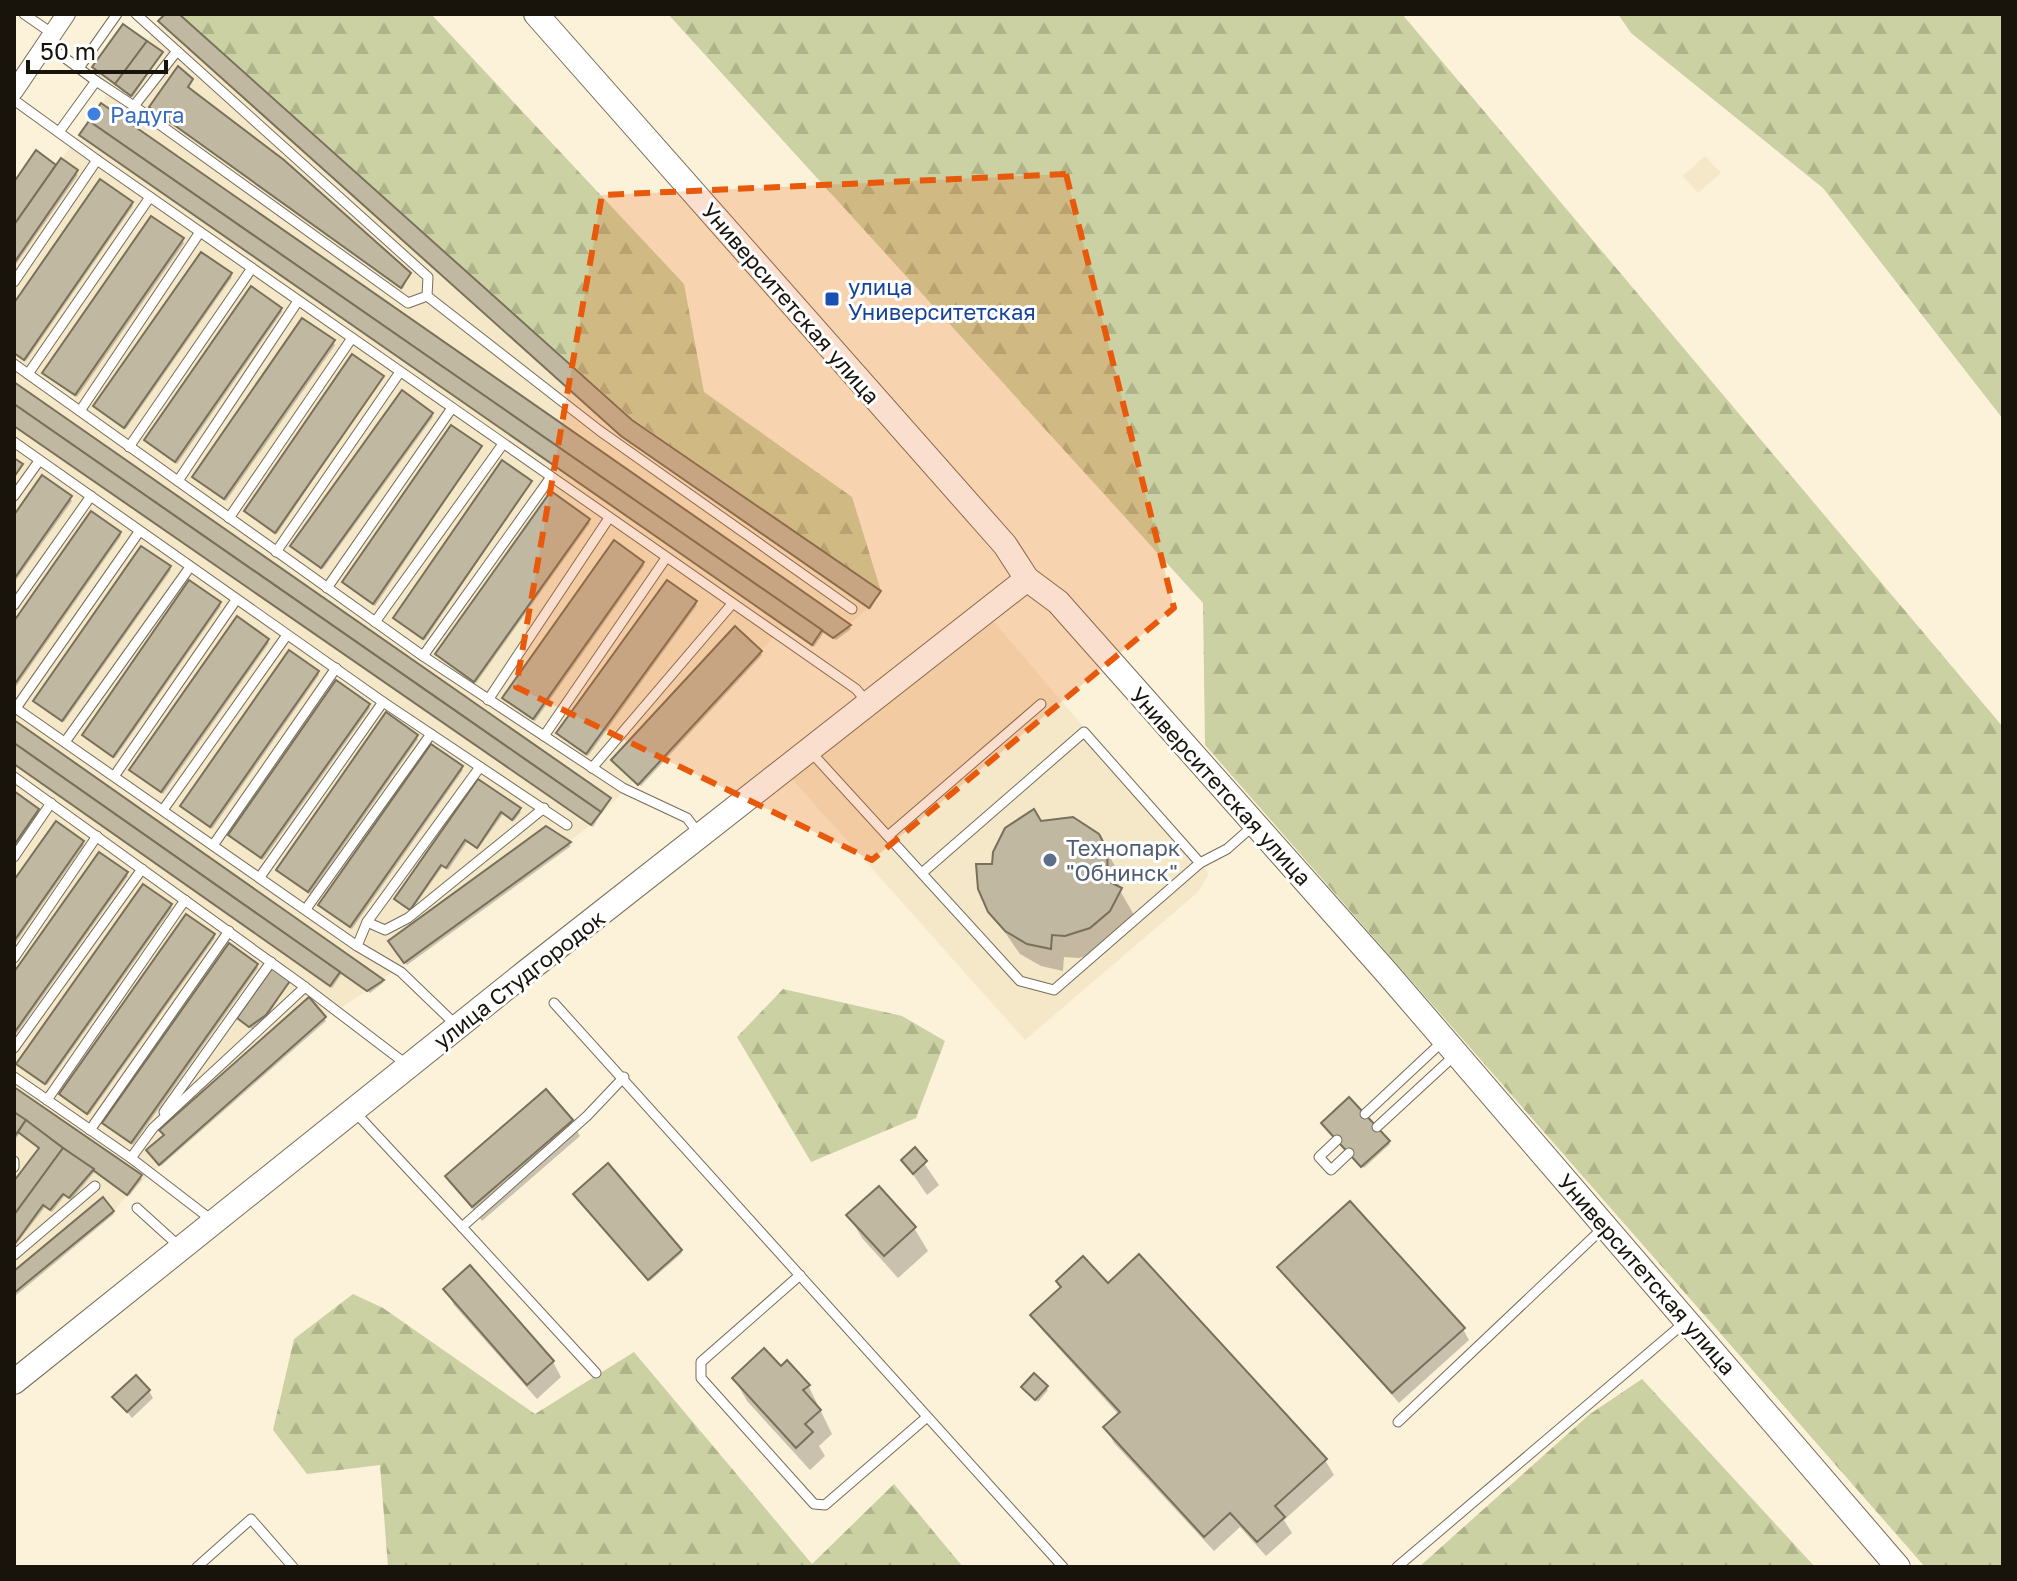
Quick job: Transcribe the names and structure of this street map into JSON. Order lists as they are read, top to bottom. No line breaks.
{"streets":{"street":["Университетская улица","улица Студгородок"]},"crossings":[["Университетская улица","улица Студгородок"]],"places":{"other":["Радуга","Технопарк \"Обнинск\""],"transit":["улица Университетская"]},"scale_bar":"50 m"}
